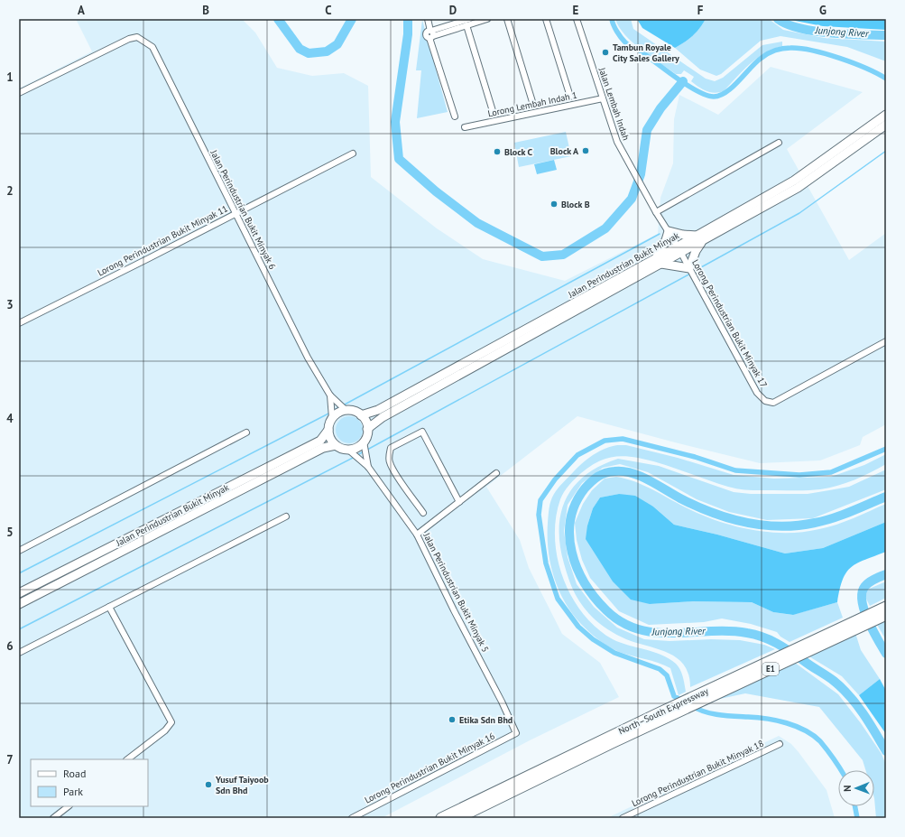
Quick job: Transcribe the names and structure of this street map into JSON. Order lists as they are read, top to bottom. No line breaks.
{"streets":{"highway":["E1","North–South Expressway"],"main road":["Jalan Perindustrian Bukit Minyak"],"street":["Lorong Lembah Indah 1","Jalan Lembah Indah","Jalan Perindustrian Bukit Minyak 6","Lorong Perindustrian Bukit Minyak 11","Lorong Perindustrian Bukit Minyak 17","Jalan Perindustrian Bukit Minyak 5","Lorong Perindustrian Bukit Minyak 16","Lorong Perindustrian Bukit Minyak 18"]},"crossings":[["Lorong Lembah Indah 1","Jalan Lembah Indah"],["Jalan Lembah Indah","Jalan Perindustrian Bukit Minyak"],["Jalan Lembah Indah","Lorong Perindustrian Bukit Minyak 17"],["Jalan Perindustrian Bukit Minyak 6","Lorong Perindustrian Bukit Minyak 11"],["Jalan Perindustrian Bukit Minyak","Lorong Perindustrian Bukit Minyak 17"],["Jalan Perindustrian Bukit Minyak 5","Lorong Perindustrian Bukit Minyak 16"]],"water":["Junjong River"],"places":["Tambun Royale City Sales Gallery","Block A","Block C","Block B","Etika Sdn Bhd","Yusuf Taiyoob Sdn Bhd"],"legend":["Road","Park"],"north":"left","grid":{"columns":["A","B","C","D","E","F","G"],"rows":["1","2","3","4","5","6","7"]}}
